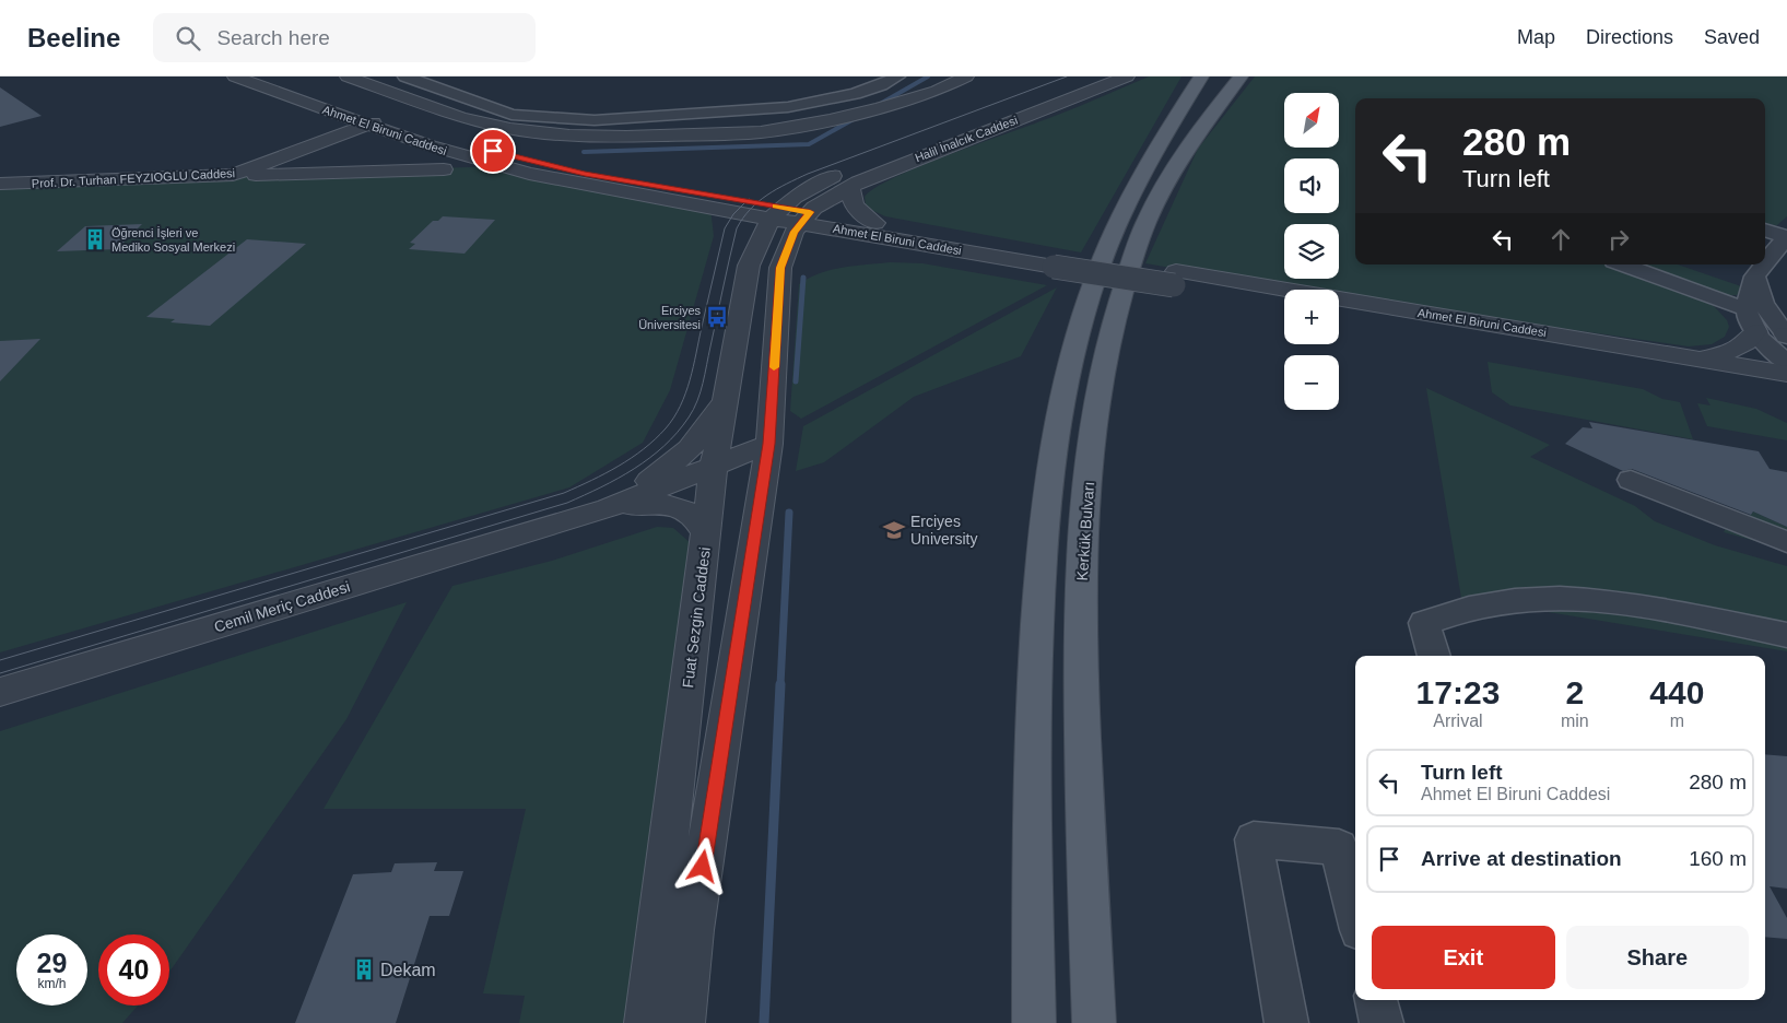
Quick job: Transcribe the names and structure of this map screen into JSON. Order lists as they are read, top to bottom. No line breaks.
{"streets":{"main road":["Kerkük Bulvarı"],"street":["Ahmet El Biruni Caddesi","Halil İnalcık Caddesi","Prof. Dr. Turhan FEYZIOGLU Caddesi","Cemil Meriç Caddesi","Fuat Sezgin Caddesi"]},"crossings":[["Ahmet El Biruni Caddesi","Halil İnalcık Caddesi"],["Ahmet El Biruni Caddesi","Prof. Dr. Turhan FEYZIOGLU Caddesi"],["Ahmet El Biruni Caddesi","Fuat Sezgin Caddesi"],["Halil İnalcık Caddesi","Fuat Sezgin Caddesi"]],"places":{"building":["Öğrenci İşleri ve Mediko Sosyal Merkezi","Dekam"],"bus stop":["Erciyes Üniversitesi"],"school or university":["Erciyes University"]},"north":"top right","page":{"header":"Beeline","search":"Search here","nav":["Map","Directions","Saved"],"map_buttons":["+","−"],"turn":["280 m","Turn left"],"eta":["17:23","Arrival","2","min","440","m"],"list":[{"name":"Turn left","note":"Ahmet El Biruni Caddesi","value":"280 m"},{"name":"Arrive at destination","value":"160 m"}],"buttons":["Exit","Share"],"speed":"29 km/h","limit":"40"}}
